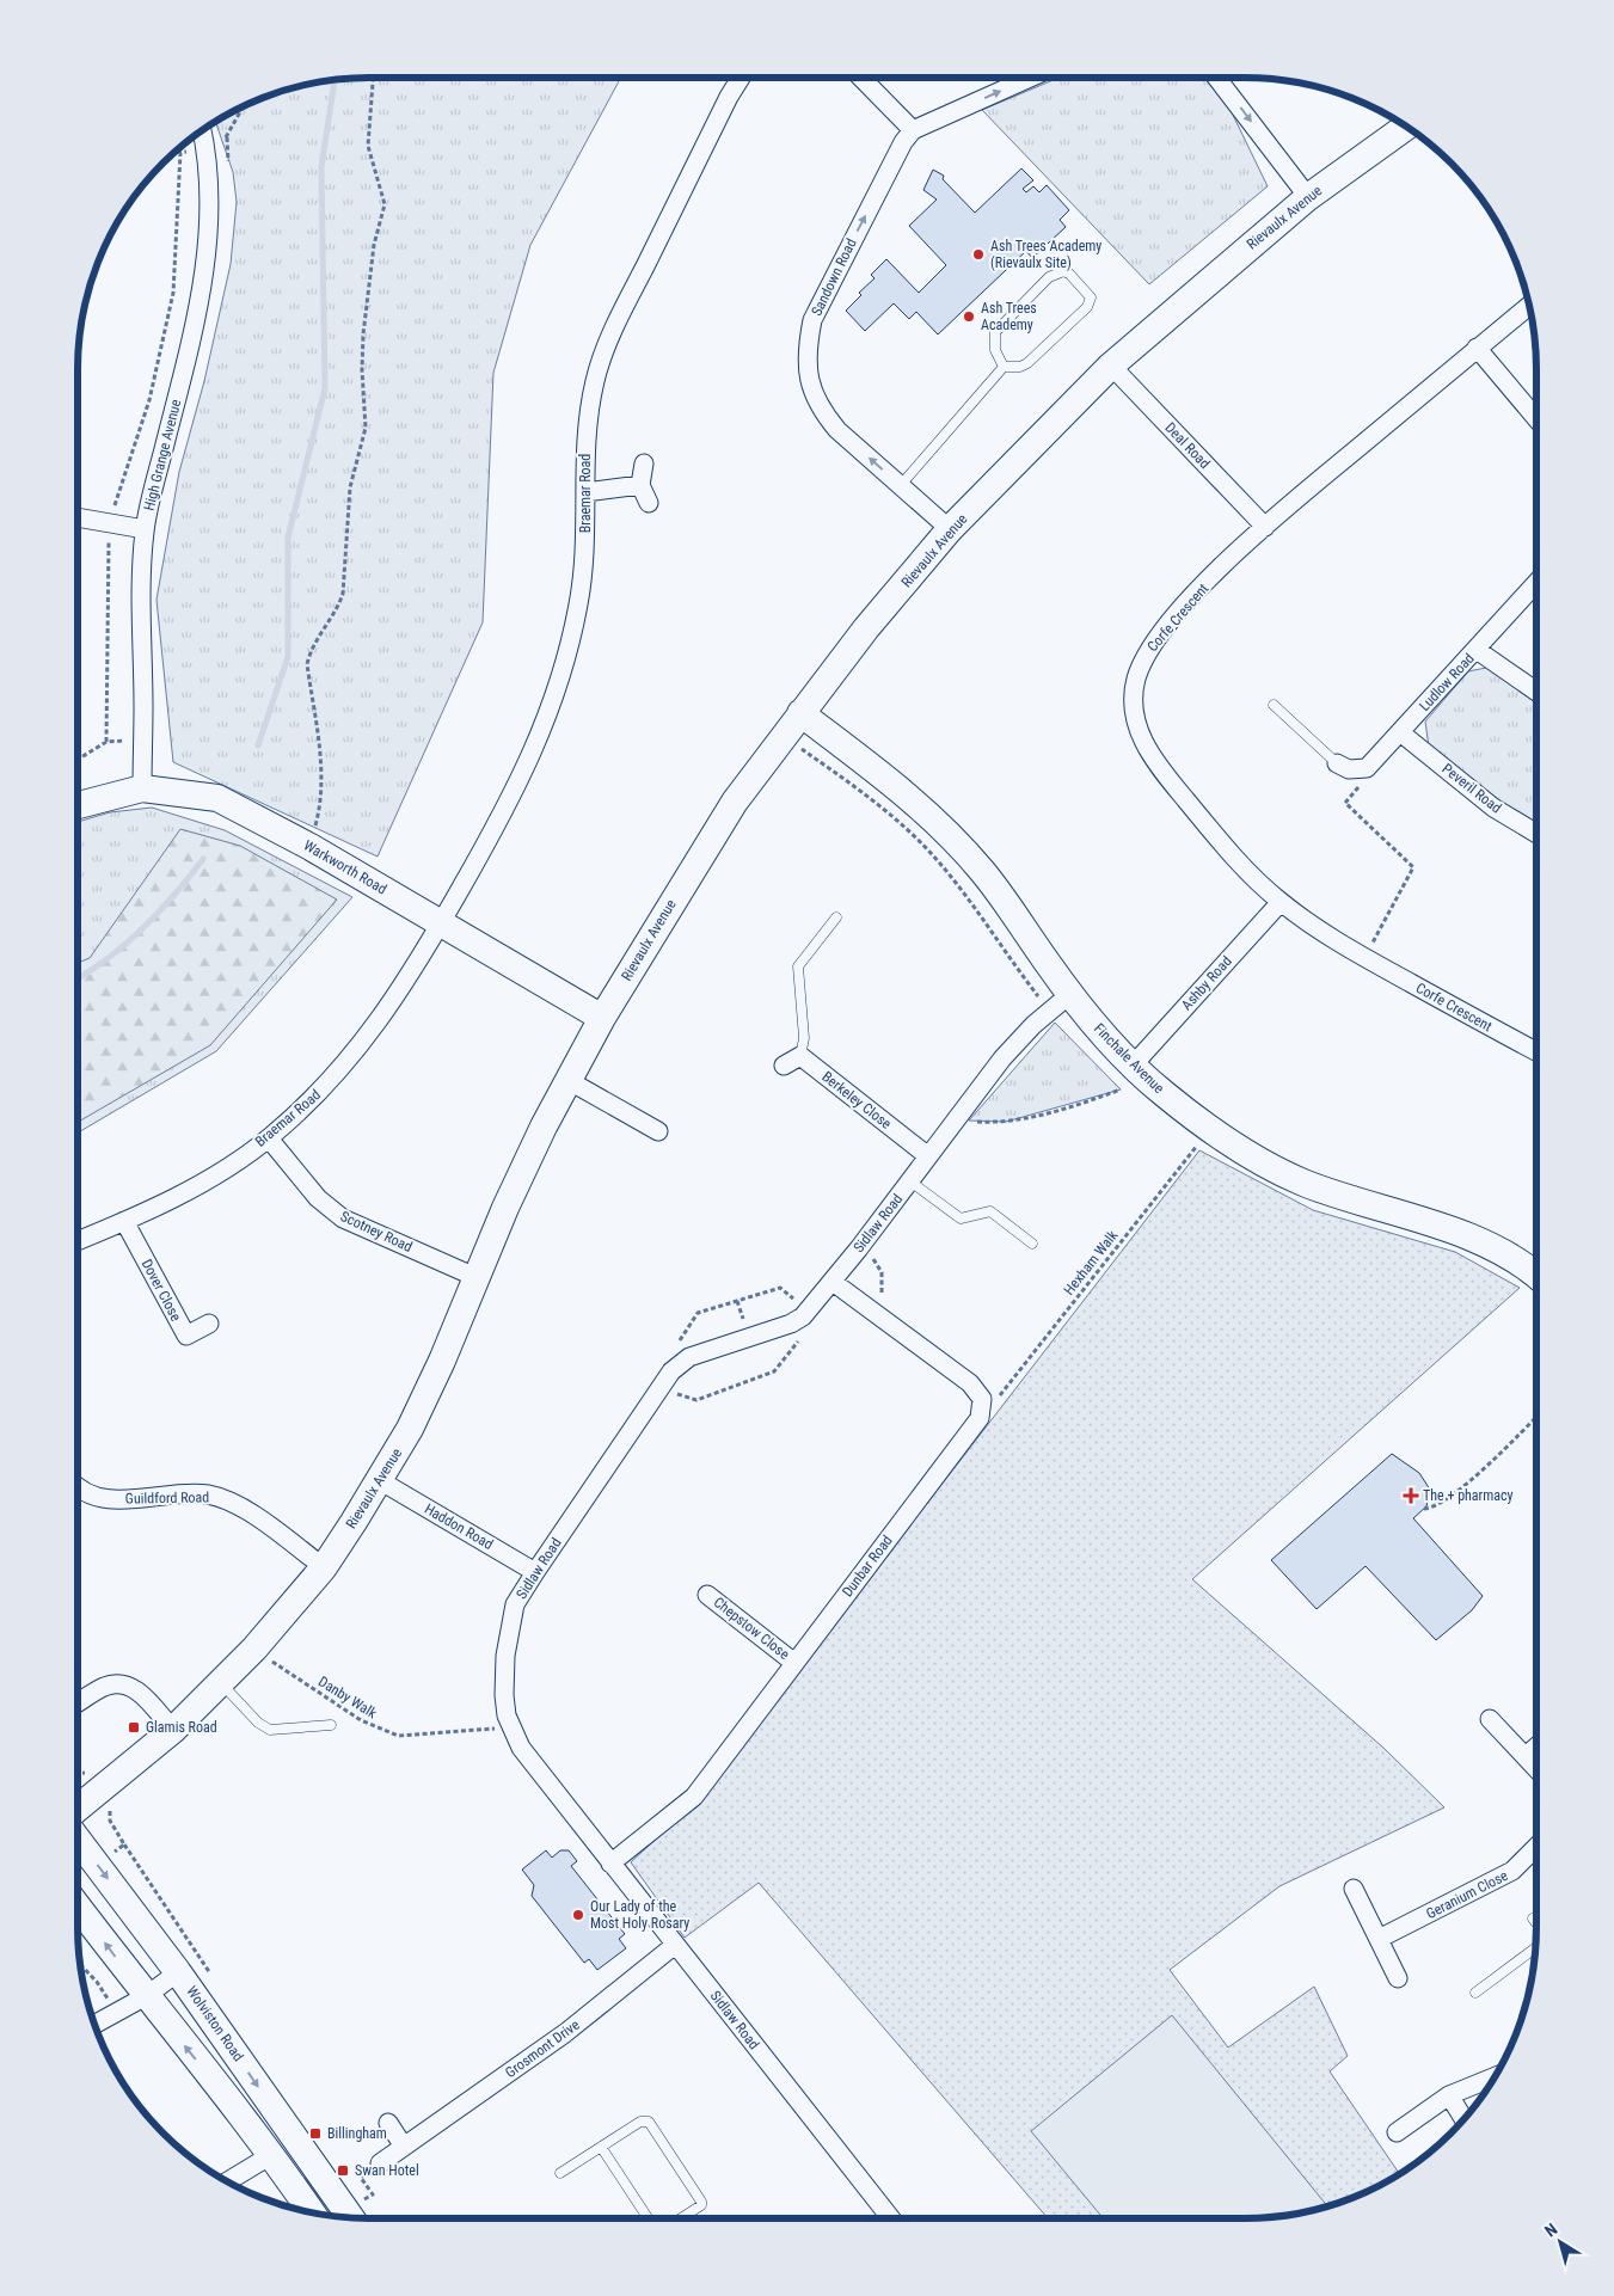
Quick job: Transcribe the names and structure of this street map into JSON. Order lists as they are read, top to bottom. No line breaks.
{"streets":{"street":["Rievaulx Avenue","Sandown Road","Deal Road","High Grange Avenue","Braemar Road","Corfe Crescent","Ludlow Road","Peveril Road","Warkworth Road","Ashby Road","Finchale Avenue","Berkeley Close","Sidlaw Road","Scotney Road","Dover Close","Guildford Road","Haddon Road","Dunbar Road","Chepstow Close","Geranium Close","Wolviston Road","Grosmont Drive"],"path":["Hexham Walk","Danby Walk"]},"crossings":[["Rievaulx Avenue","Sandown Road"],["Rievaulx Avenue","Deal Road"],["Rievaulx Avenue","Warkworth Road"],["Rievaulx Avenue","Finchale Avenue"],["Rievaulx Avenue","Scotney Road"],["Rievaulx Avenue","Guildford Road"],["Rievaulx Avenue","Haddon Road"],["Rievaulx Avenue","Danby Walk"],["Deal Road","Corfe Crescent"],["High Grange Avenue","Warkworth Road"],["Braemar Road","Warkworth Road"],["Braemar Road","Scotney Road"],["Braemar Road","Dover Close"],["Corfe Crescent","Ashby Road"],["Ludlow Road","Peveril Road"],["Ashby Road","Finchale Avenue"],["Finchale Avenue","Sidlaw Road"],["Finchale Avenue","Hexham Walk"],["Berkeley Close","Sidlaw Road"],["Sidlaw Road","Haddon Road"],["Sidlaw Road","Dunbar Road"],["Sidlaw Road","Danby Walk"],["Sidlaw Road","Grosmont Drive"],["Hexham Walk","Dunbar Road"],["Dunbar Road","Chepstow Close"]],"one_way":["Sandown Road"],"places":{"other":["Ash Trees Academy (Rievaulx Site)","Ash Trees Academy","Our Lady of the Most Holy Rosary"],"health":["The + pharmacy"],"transit":["Glamis Road","Billingham","Swan Hotel"]},"north":"top left"}
